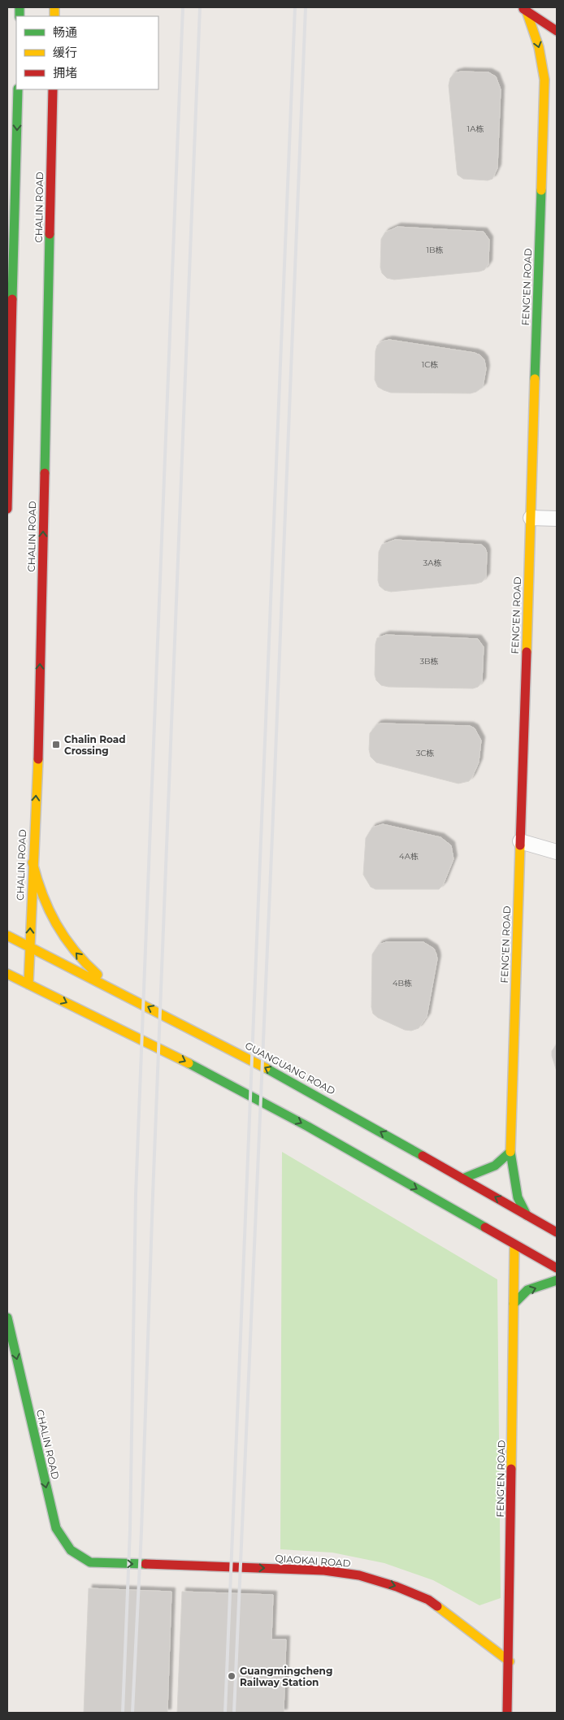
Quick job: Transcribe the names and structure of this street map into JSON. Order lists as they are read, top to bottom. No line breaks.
{"streets":{"street":["CHALIN ROAD","FENG'EN ROAD","GUANGUANG ROAD","QIAOKAI ROAD"]},"crossings":[["CHALIN ROAD","GUANGUANG ROAD"],["CHALIN ROAD","QIAOKAI ROAD"],["FENG'EN ROAD","GUANGUANG ROAD"],["FENG'EN ROAD","QIAOKAI ROAD"]],"one_way":["QIAOKAI ROAD"],"places":{"transit":["Chalin Road Crossing"],"other":["Guangmingcheng Railway Station"]},"house_numbers":["1A栋","1B栋","1C栋","3A栋","3B栋","3C栋","4A栋","4B栋"],"legend":["畅通","缓行","拥堵"]}
